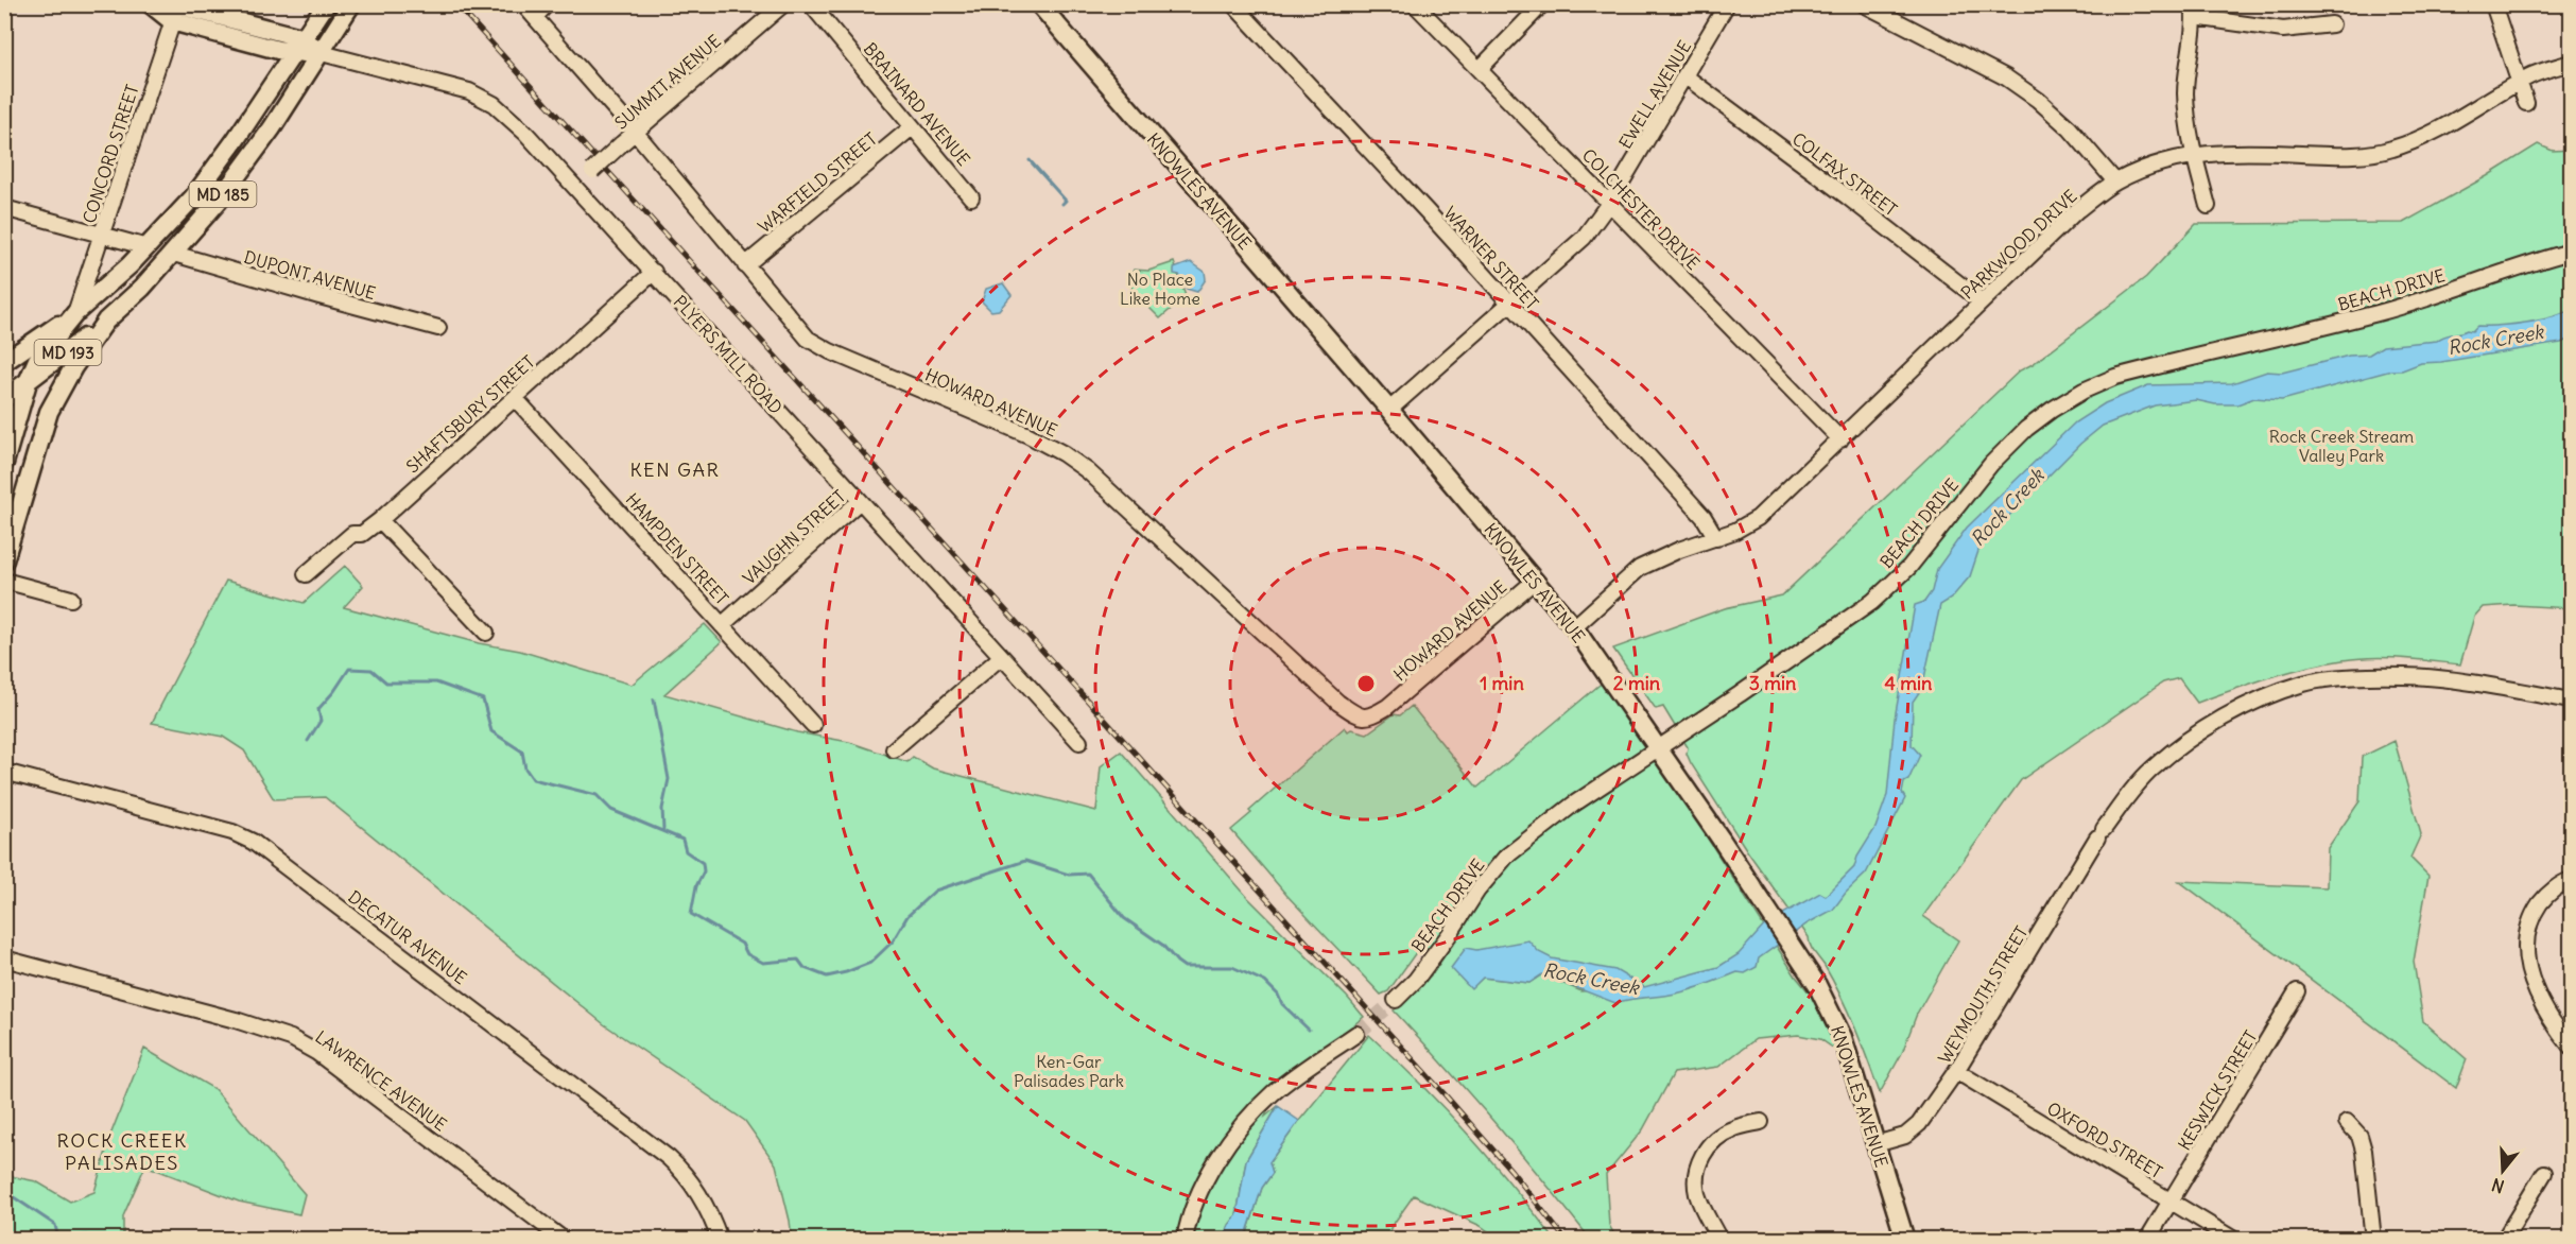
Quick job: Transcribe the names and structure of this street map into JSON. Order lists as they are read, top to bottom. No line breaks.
{"streets":{"main road":["KNOWLES AVENUE","MD 185","MD 193","PLYERS MILL ROAD"],"street":["SUMMIT AVENUE","EWELL AVENUE","BRAINARD AVENUE","CONCORD STREET","COLFAX STREET","WARFIELD STREET","COLCHESTER DRIVE","PARKWOOD DRIVE","WARNER STREET","DUPONT AVENUE","BEACH DRIVE","HOWARD AVENUE","SHAFTSBURY STREET","VAUGHN STREET","HAMPDEN STREET","DECATUR AVENUE","WEYMOUTH STREET","LAWRENCE AVENUE","KESWICK STREET","OXFORD STREET"]},"crossings":[["SUMMIT AVENUE","PLYERS MILL ROAD"],["SUMMIT AVENUE","HOWARD AVENUE"],["EWELL AVENUE","COLFAX STREET"],["EWELL AVENUE","KNOWLES AVENUE"],["EWELL AVENUE","COLCHESTER DRIVE"],["EWELL AVENUE","WARNER STREET"],["BRAINARD AVENUE","WARFIELD STREET"],["CONCORD STREET","MD 185"],["CONCORD STREET","MD 193"],["CONCORD STREET","PLYERS MILL ROAD"],["COLFAX STREET","PARKWOOD DRIVE"],["WARFIELD STREET","HOWARD AVENUE"],["KNOWLES AVENUE","PARKWOOD DRIVE"],["KNOWLES AVENUE","BEACH DRIVE"],["KNOWLES AVENUE","HOWARD AVENUE"],["KNOWLES AVENUE","WEYMOUTH STREET"],["MD 185","DUPONT AVENUE"],["MD 185","MD 193"],["MD 185","PLYERS MILL ROAD"],["COLCHESTER DRIVE","PARKWOOD DRIVE"],["PARKWOOD DRIVE","WARNER STREET"],["PLYERS MILL ROAD","SHAFTSBURY STREET"],["PLYERS MILL ROAD","VAUGHN STREET"],["SHAFTSBURY STREET","HAMPDEN STREET"],["VAUGHN STREET","HAMPDEN STREET"],["WEYMOUTH STREET","OXFORD STREET"],["KESWICK STREET","OXFORD STREET"]],"districts":["KEN GAR","ROCK CREEK PALISADES"],"water":["Rock Creek"],"parks":["No Place Like Home","Rock Creek Stream Valley Park","Ken-Gar Palisades Park"],"north":"bottom","rings":["1 min","2 min","3 min","4 min"]}
